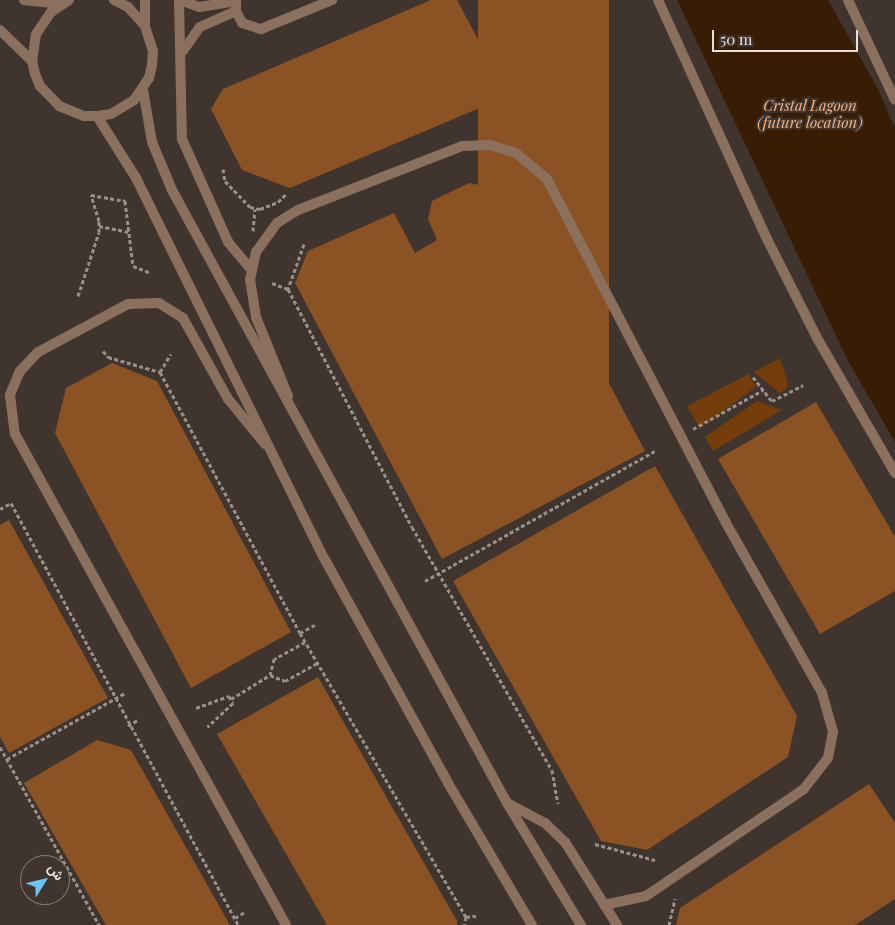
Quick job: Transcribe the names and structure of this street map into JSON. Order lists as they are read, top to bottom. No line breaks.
{"water":["Cristal Lagoon (future location)"],"scale_bar":"50 m","north":"top right"}
